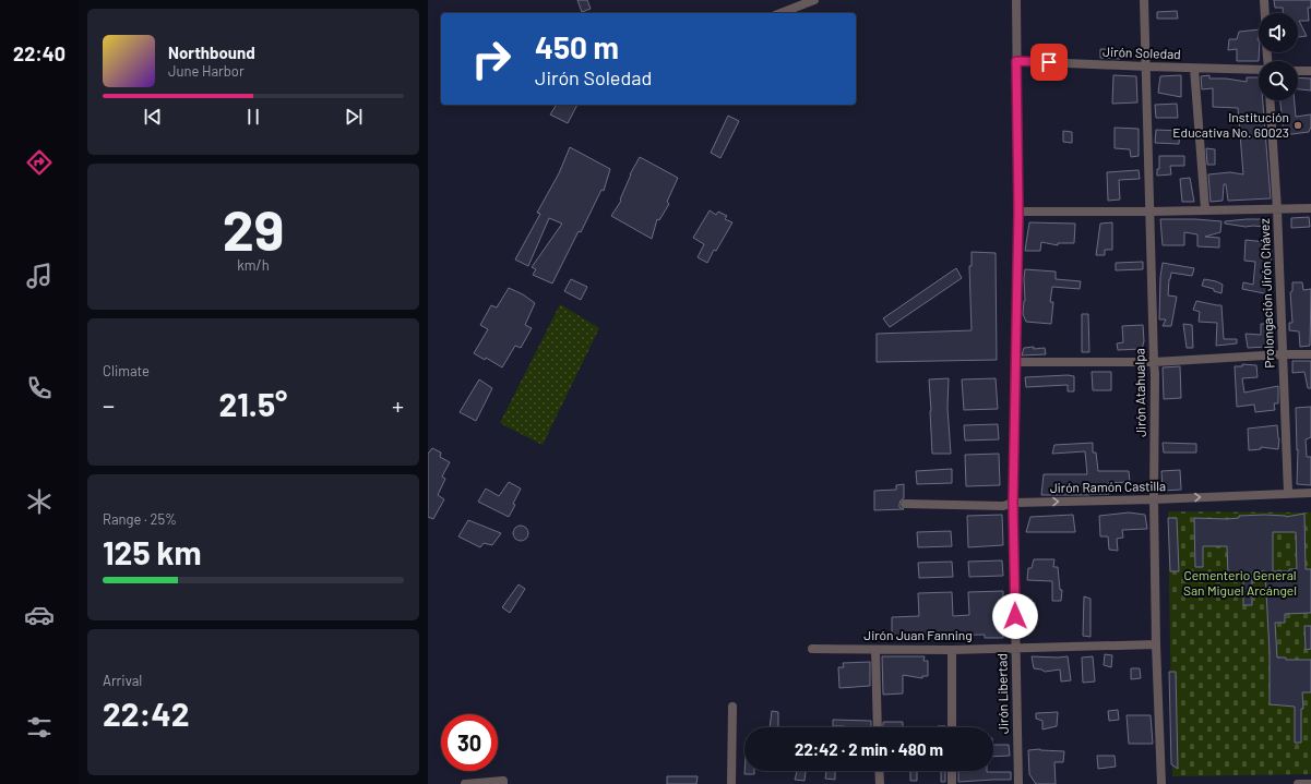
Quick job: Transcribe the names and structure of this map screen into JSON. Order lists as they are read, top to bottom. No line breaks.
{"streets":{"street":["Jirón Soledad","Prolongación Jirón Chávez","Jirón Atahualpa","Jirón Ramón Castilla","Jirón Juan Fanning","Jirón Libertad"]},"crossings":[["Jirón Soledad","Jirón Atahualpa"],["Jirón Soledad","Jirón Libertad"],["Prolongación Jirón Chávez","Jirón Ramón Castilla"],["Jirón Atahualpa","Jirón Ramón Castilla"],["Jirón Atahualpa","Jirón Juan Fanning"],["Jirón Ramón Castilla","Jirón Libertad"],["Jirón Juan Fanning","Jirón Libertad"]],"one_way":["Jirón Ramón Castilla"],"parks":["Cementerio General San Miguel Arcángel"],"places":["Institución Educativa No. 60023"],"page":{"tabs":"22:40","turn":["450 m","Jirón Soledad"],"song":["Northbound","June Harbor"],"tile":[["29","km/h"],"Climate",["Range · 25%","125 km"],["Arrival","22:42"]],"heat":["−","21.5°","+"],"limit":"30","trip":"22:42 · 2 min · 480 m"}}
